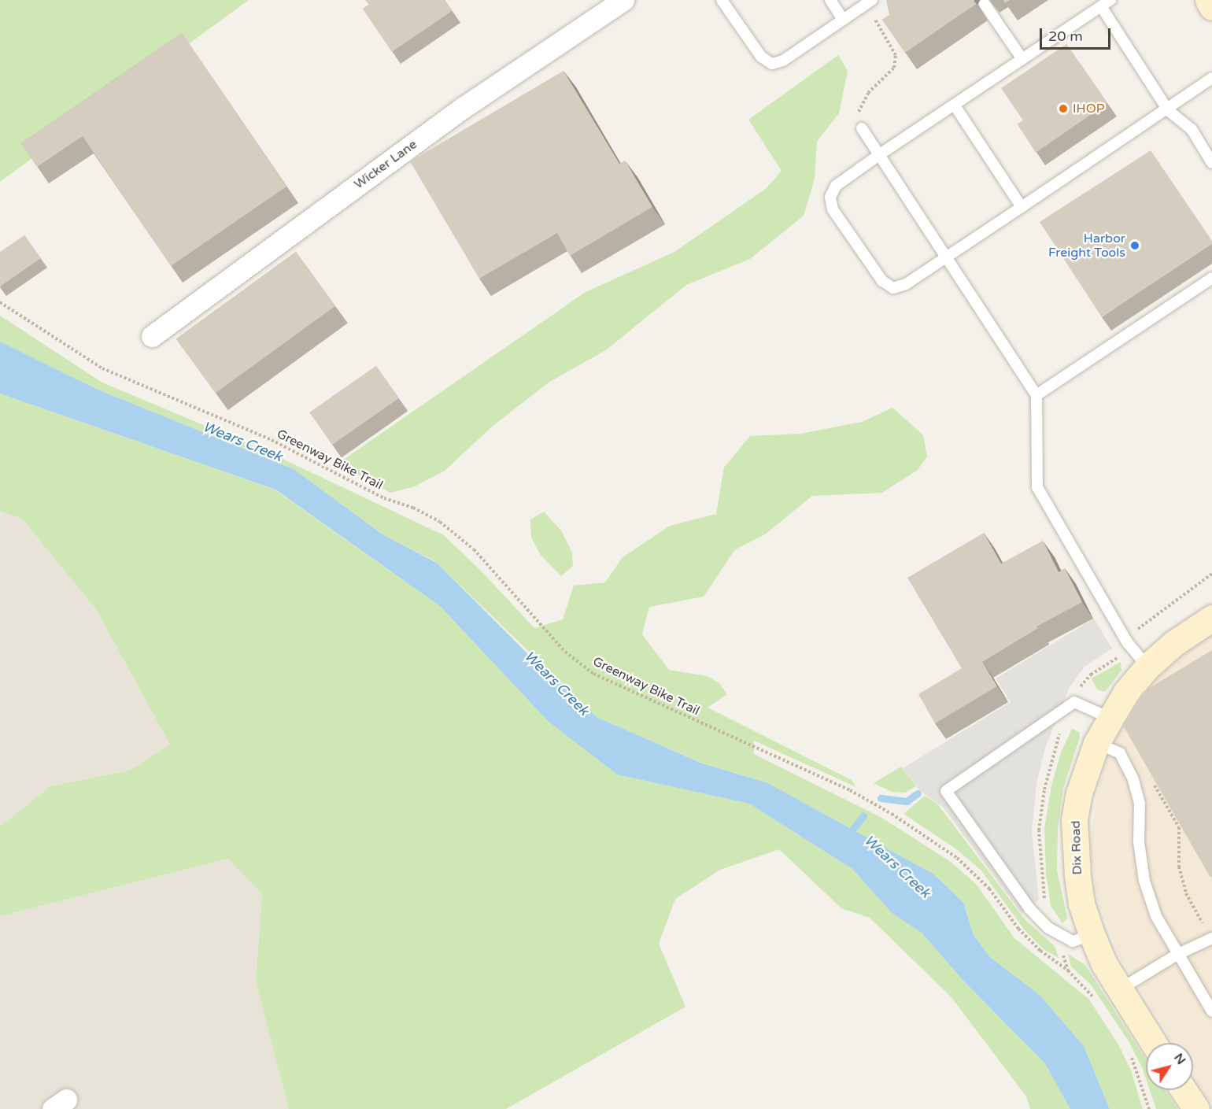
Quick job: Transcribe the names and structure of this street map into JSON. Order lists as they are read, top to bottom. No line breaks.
{"streets":{"main road":["Dix Road"],"street":["Wicker Lane"],"path":["Greenway Bike Trail"]},"water":["Wears Creek"],"places":["IHOP","Harbor Freight Tools"],"scale_bar":"20 m","north":"top right"}
